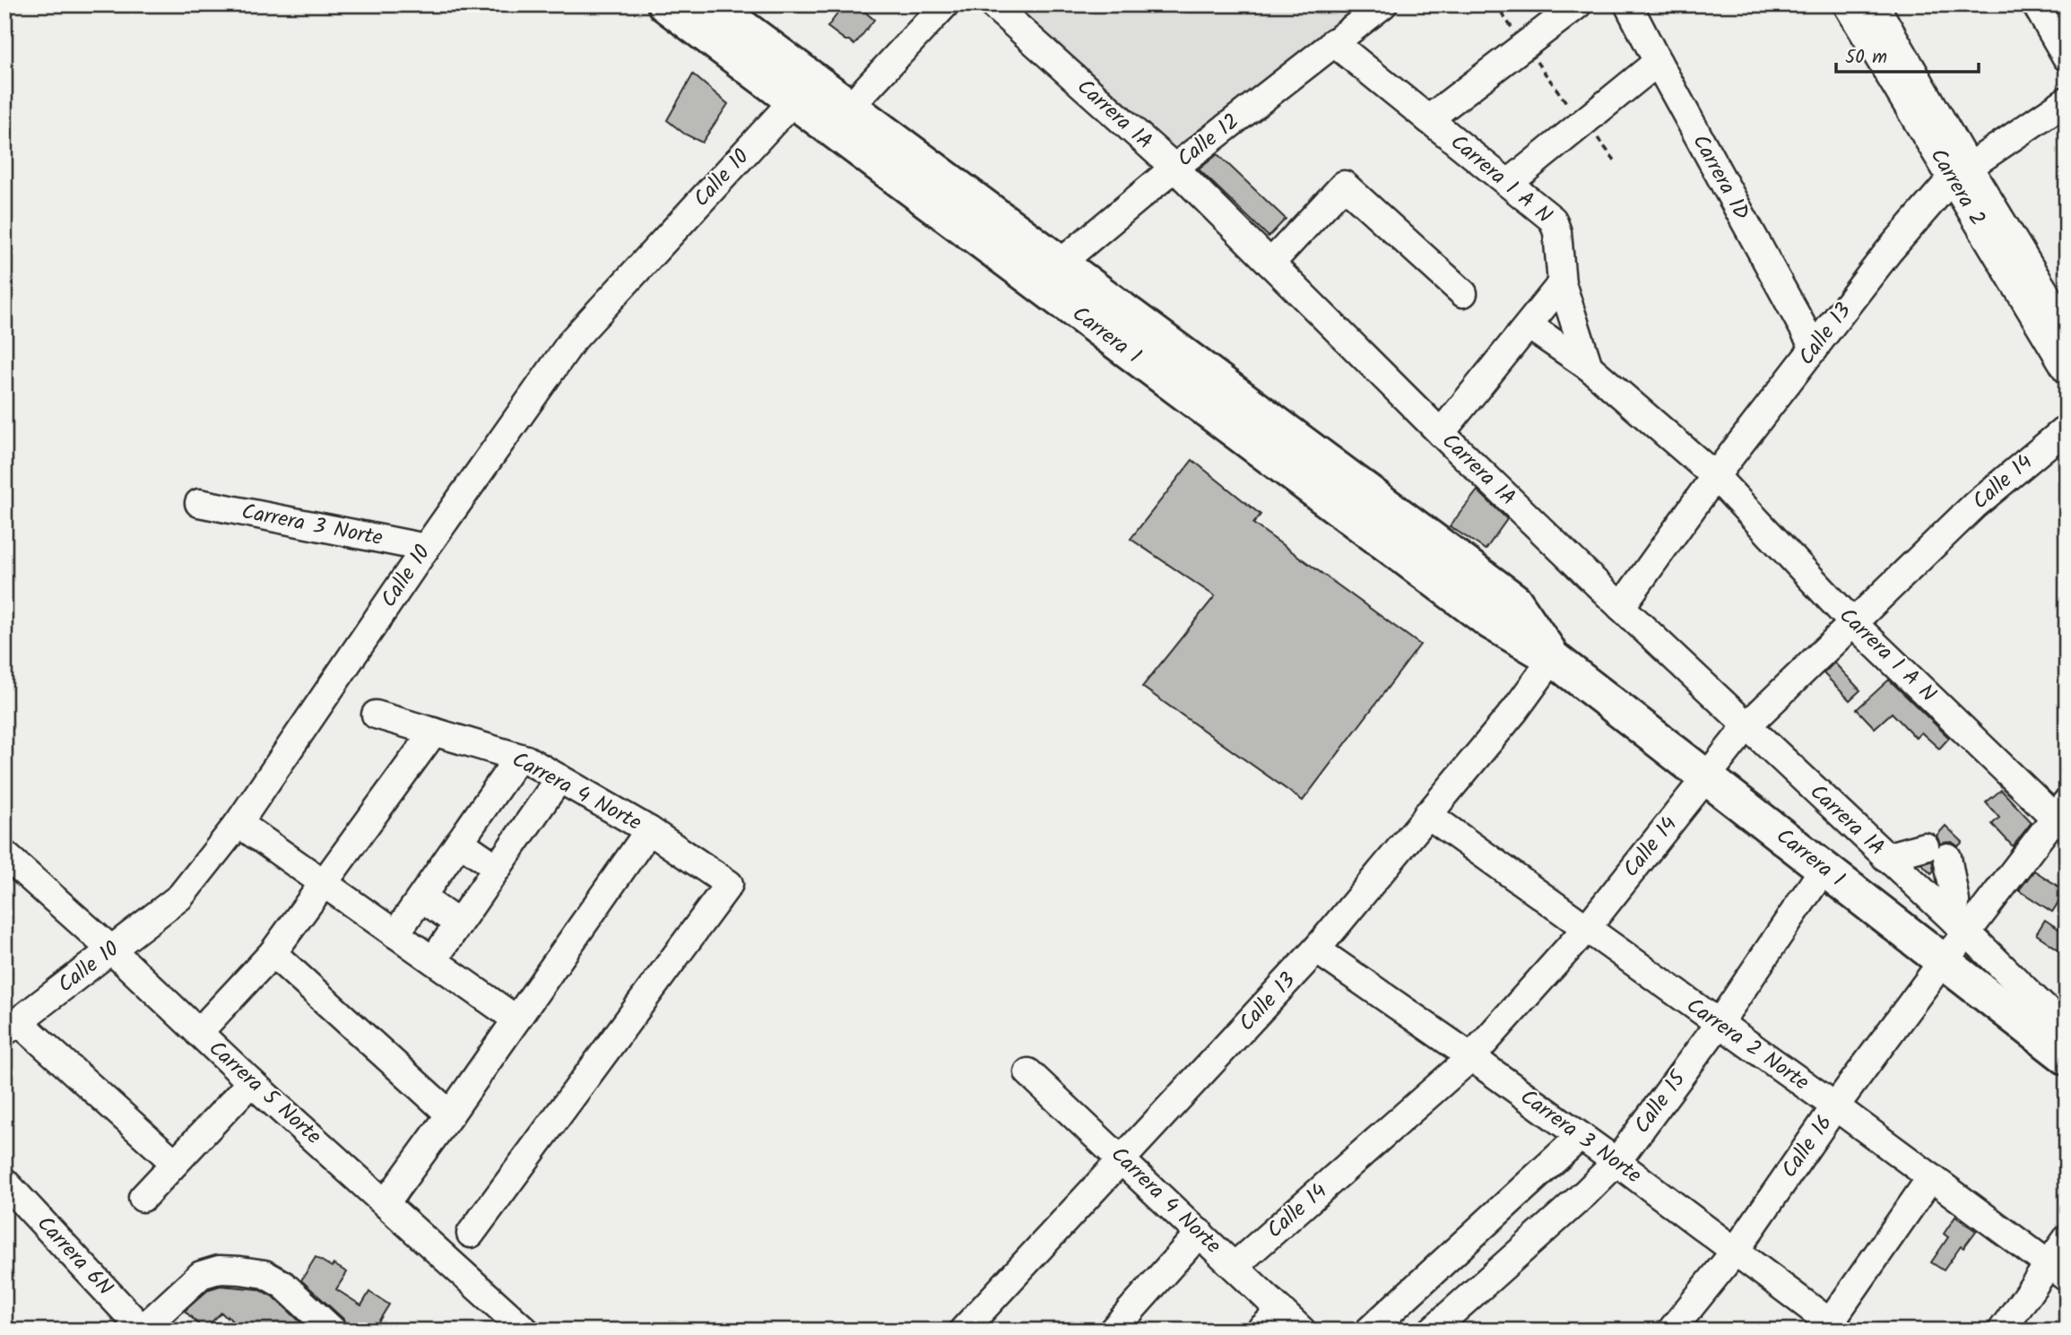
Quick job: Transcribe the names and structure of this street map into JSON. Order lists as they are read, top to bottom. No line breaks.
{"streets":{"main road":["Carrera 1"],"street":["Carrera 1A","Calle 12","Carrera 1D","Calle 10","Carrera 1 A N","Carrera 2","Calle 13","Calle 14","Carrera 3 Norte","Carrera 4 Norte","Carrera 2 Norte","Carrera 5 Norte","Calle 15","Calle 16","Carrera 6N"]},"crossings":[["Carrera 1A","Calle 12"],["Carrera 1A","Calle 13"],["Carrera 1A","Calle 14"],["Carrera 1A","Calle 16"],["Calle 12","Carrera 1 A N"],["Calle 12","Carrera 1"],["Carrera 1D","Calle 13"],["Calle 10","Carrera 1"],["Calle 10","Carrera 3 Norte"],["Calle 10","Carrera 5 Norte"],["Carrera 1 A N","Calle 13"],["Carrera 1 A N","Calle 14"],["Carrera 1 A N","Calle 16"],["Carrera 2","Calle 13"],["Calle 13","Carrera 1"],["Calle 13","Carrera 3 Norte"],["Calle 13","Carrera 4 Norte"],["Calle 13","Carrera 2 Norte"],["Carrera 1","Calle 14"],["Carrera 1","Calle 15"],["Carrera 1","Calle 16"],["Calle 14","Carrera 3 Norte"],["Calle 14","Carrera 4 Norte"],["Calle 14","Carrera 2 Norte"],["Carrera 3 Norte","Calle 15"],["Carrera 3 Norte","Calle 16"],["Carrera 2 Norte","Calle 15"],["Carrera 2 Norte","Calle 16"]],"scale_bar":"50 m"}
